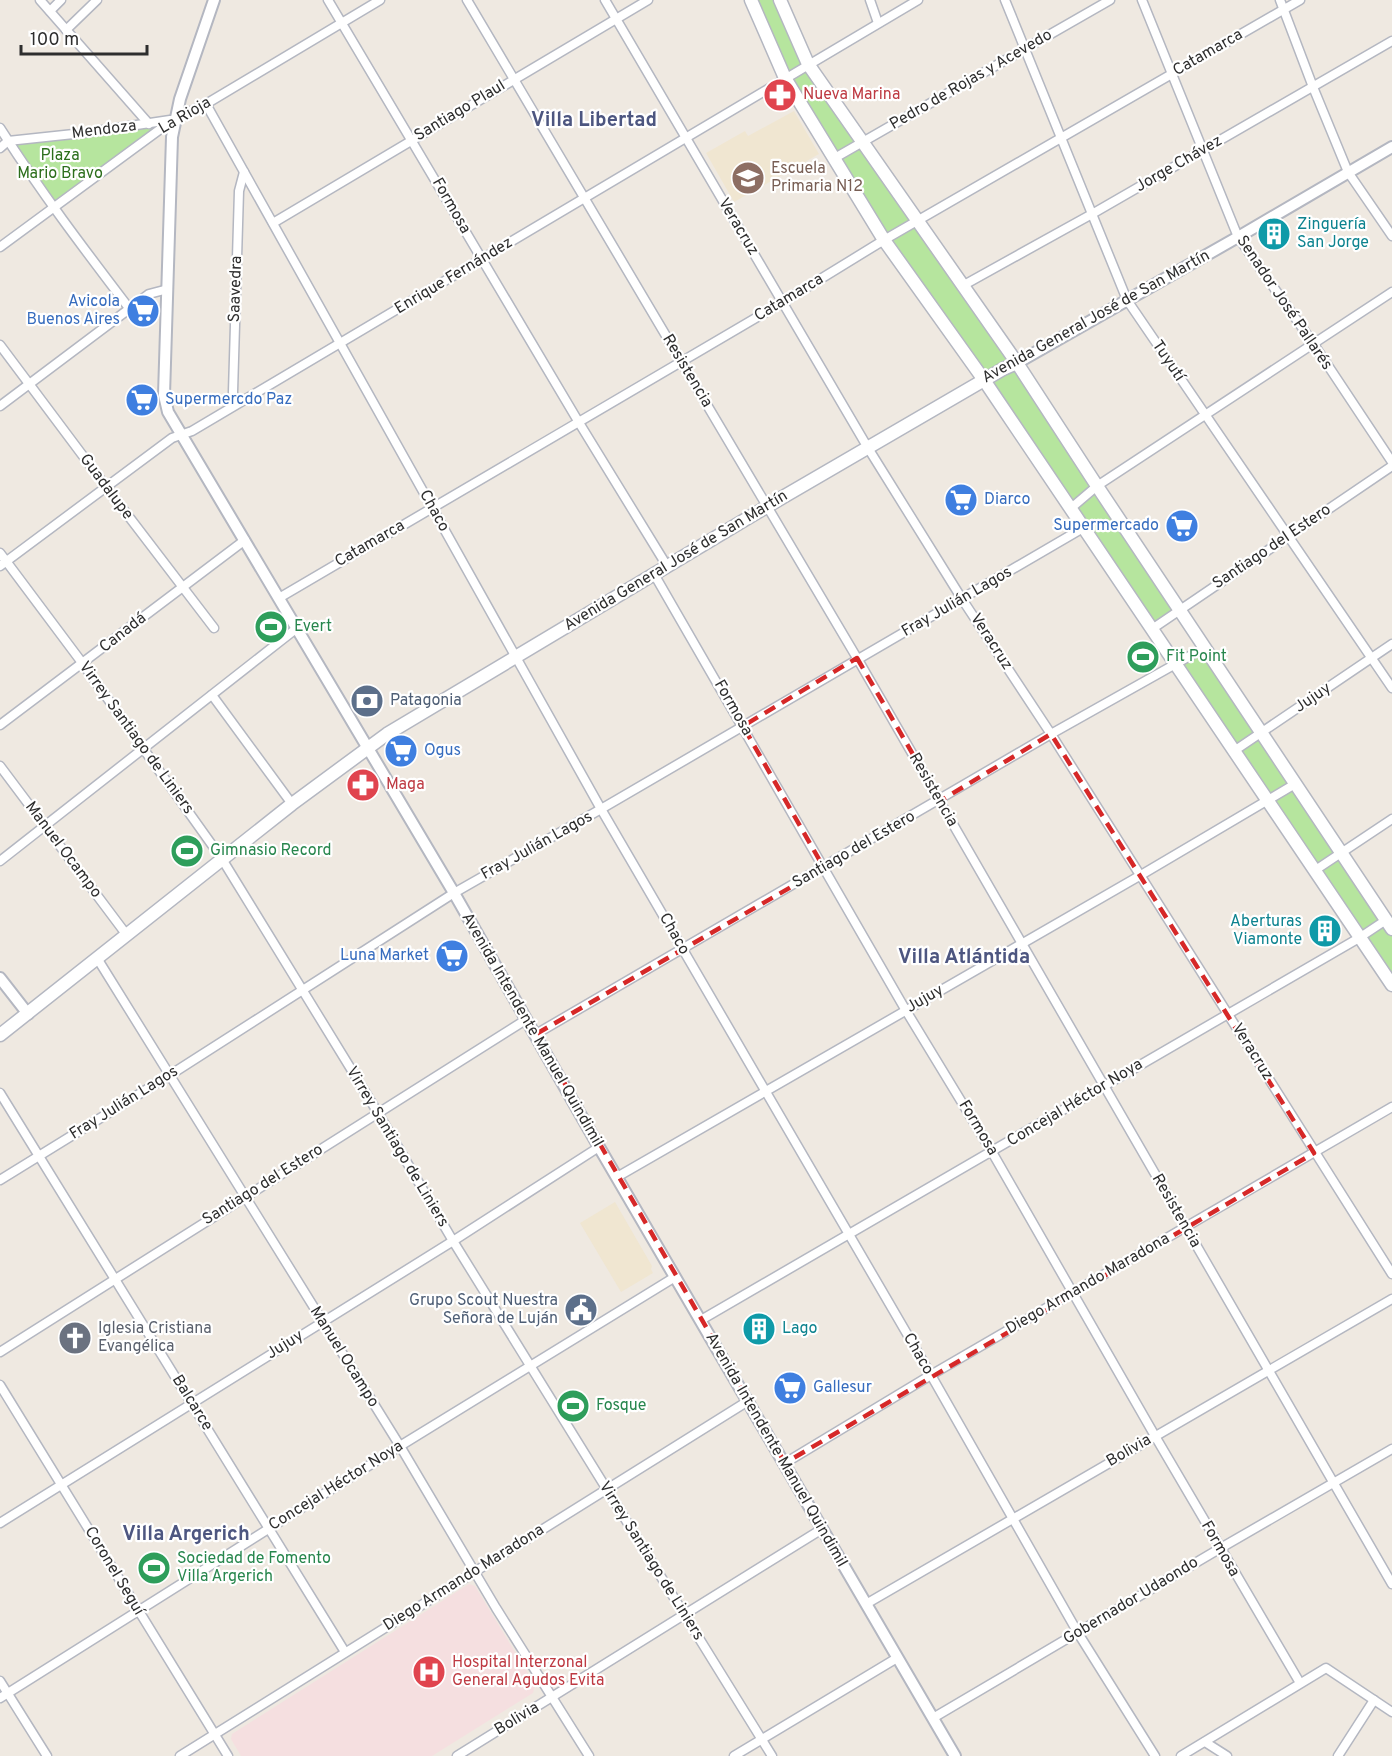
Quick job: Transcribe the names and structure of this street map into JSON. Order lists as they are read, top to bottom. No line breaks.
{"streets":{"main road":["Avenida General José de San Martín"],"street":["Catamarca","Pedro de Rojas y Acevedo","Santiago Plaul","La Rioja","Mendoza","Jorge Chávez","Formosa","Veracruz","Enrique Fernández","Saavedra","Senador José Pallarés","Tuyutí","Resistencia","Guadalupe","Chaco","Santiago del Estero","Fray Julián Lagos","Canadá","Jujuy","Virrey Santiago de Liniers","Manuel Ocampo","Avenida Intendente Manuel Quindimil","Concejal Héctor Noya","Diego Armando Maradona","Balcarce","Bolivia","Coronel Seguí","Gobernador Udaondo"]},"crossings":[["Catamarca","Formosa"],["Catamarca","Veracruz"],["Catamarca","Senador José Pallarés"],["Catamarca","Tuyutí"],["Catamarca","Resistencia"],["Catamarca","Chaco"],["Catamarca","Avenida Intendente Manuel Quindimil"],["Pedro de Rojas y Acevedo","Tuyutí"],["Santiago Plaul","Formosa"],["Santiago Plaul","Veracruz"],["Santiago Plaul","Resistencia"],["Santiago Plaul","Chaco"],["La Rioja","Mendoza"],["La Rioja","Formosa"],["La Rioja","Chaco"],["La Rioja","Avenida Intendente Manuel Quindimil"],["Mendoza","Avenida Intendente Manuel Quindimil"],["Jorge Chávez","Senador José Pallarés"],["Jorge Chávez","Tuyutí"],["Formosa","Enrique Fernández"],["Formosa","Avenida General José de San Martín"],["Formosa","Santiago del Estero"],["Formosa","Fray Julián Lagos"],["Formosa","Jujuy"],["Formosa","Concejal Héctor Noya"],["Formosa","Diego Armando Maradona"],["Formosa","Bolivia"],["Formosa","Gobernador Udaondo"],["Veracruz","Enrique Fernández"],["Veracruz","Avenida General José de San Martín"],["Veracruz","Santiago del Estero"],["Veracruz","Fray Julián Lagos"],["Veracruz","Jujuy"],["Veracruz","Concejal Héctor Noya"],["Veracruz","Diego Armando Maradona"],["Enrique Fernández","Saavedra"],["Enrique Fernández","Resistencia"],["Enrique Fernández","Guadalupe"],["Enrique Fernández","Chaco"],["Enrique Fernández","Virrey Santiago de Liniers"],["Enrique Fernández","Avenida Intendente Manuel Quindimil"],["Saavedra","Chaco"],["Senador José Pallarés","Avenida General José de San Martín"],["Senador José Pallarés","Santiago del Estero"],["Avenida General José de San Martín","Tuyutí"],["Avenida General José de San Martín","Resistencia"],["Avenida General José de San Martín","Chaco"],["Avenida General José de San Martín","Virrey Santiago de Liniers"],["Avenida General José de San Martín","Manuel Ocampo"],["Avenida General José de San Martín","Avenida Intendente Manuel Quindimil"],["Tuyutí","Santiago del Estero"],["Tuyutí","Jujuy"],["Resistencia","Santiago del Estero"],["Resistencia","Fray Julián Lagos"],["Resistencia","Jujuy"],["Resistencia","Concejal Héctor Noya"],["Resistencia","Diego Armando Maradona"],["Resistencia","Bolivia"],["Resistencia","Gobernador Udaondo"],["Guadalupe","Canadá"],["Chaco","Santiago del Estero"],["Chaco","Fray Julián Lagos"],["Chaco","Jujuy"],["Chaco","Concejal Héctor Noya"],["Chaco","Diego Armando Maradona"],["Chaco","Bolivia"],["Chaco","Gobernador Udaondo"],["Santiago del Estero","Virrey Santiago de Liniers"],["Santiago del Estero","Manuel Ocampo"],["Santiago del Estero","Avenida Intendente Manuel Quindimil"],["Santiago del Estero","Balcarce"],["Fray Julián Lagos","Virrey Santiago de Liniers"],["Fray Julián Lagos","Manuel Ocampo"],["Fray Julián Lagos","Avenida Intendente Manuel Quindimil"],["Fray Julián Lagos","Balcarce"],["Canadá","Virrey Santiago de Liniers"],["Canadá","Avenida Intendente Manuel Quindimil"],["Jujuy","Virrey Santiago de Liniers"],["Jujuy","Manuel Ocampo"],["Jujuy","Avenida Intendente Manuel Quindimil"],["Jujuy","Balcarce"],["Jujuy","Coronel Seguí"],["Virrey Santiago de Liniers","Concejal Héctor Noya"],["Virrey Santiago de Liniers","Diego Armando Maradona"],["Virrey Santiago de Liniers","Bolivia"],["Manuel Ocampo","Concejal Héctor Noya"],["Manuel Ocampo","Diego Armando Maradona"],["Manuel Ocampo","Bolivia"],["Avenida Intendente Manuel Quindimil","Concejal Héctor Noya"],["Avenida Intendente Manuel Quindimil","Diego Armando Maradona"],["Avenida Intendente Manuel Quindimil","Bolivia"],["Avenida Intendente Manuel Quindimil","Gobernador Udaondo"],["Concejal Héctor Noya","Balcarce"],["Concejal Héctor Noya","Coronel Seguí"],["Diego Armando Maradona","Balcarce"],["Diego Armando Maradona","Coronel Seguí"]],"districts":["Villa Libertad","Villa Atlántida","Villa Argerich"],"parks":["Plaza Mario Bravo"],"places":{"pharmacy":["Nueva Marina","Maga"],"school or university":["Escuela Primaria N12"],"building":["Zinguería San Jorge","Aberturas Viamonte","Lago"],"supermarket":["Avicola Buenos Aires","Supermercdo Paz","Diarco","Supermercado","Ogus","Luna Market","Gallesur"],"sports":["Evert","Fit Point","Gimnasio Record","Fosque","Sociedad de Fomento Villa Argerich"],"bank":["Patagonia"],"public building":["Grupo Scout Nuestra Señora de Luján"],"church":["Iglesia Cristiana Evangélica"],"hospital":["Hospital Interzonal General Agudos Evita"]},"scale_bar":"100 m"}
